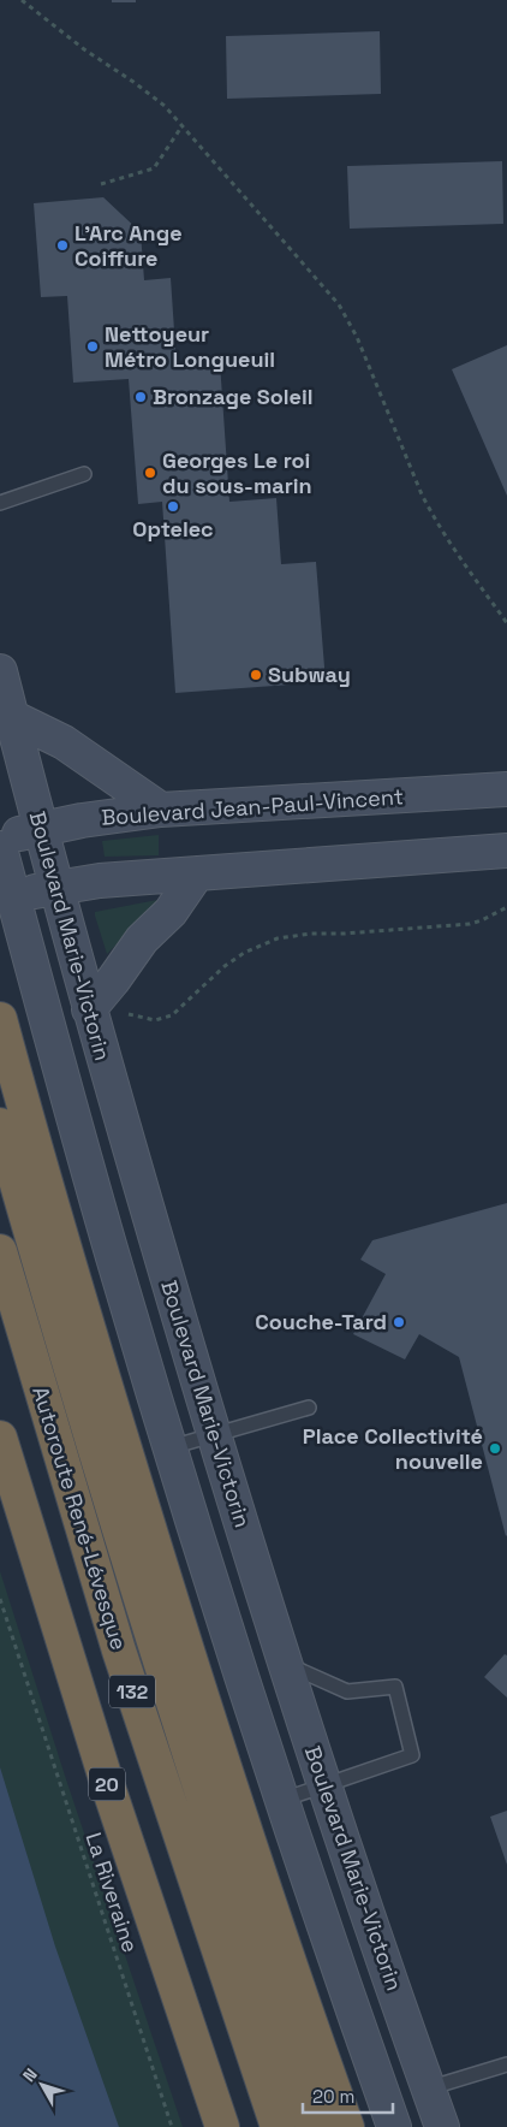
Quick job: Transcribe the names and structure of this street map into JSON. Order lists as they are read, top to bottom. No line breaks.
{"streets":{"highway":["Autoroute René-Lévesque","132","20"],"street":["Boulevard Jean-Paul-Vincent","Boulevard Marie-Victorin"],"path":["La Riveraine"]},"crossings":[["Boulevard Jean-Paul-Vincent","Boulevard Marie-Victorin"]],"places":["L'Arc Ange Coiffure","Nettoyeur Métro Longueuil","Bronzage Soleil","Georges Le roi du sous-marin","Optelec","Subway","Couche-Tard","Place Collectivité nouvelle"],"scale_bar":"20 m","north":"top left"}
